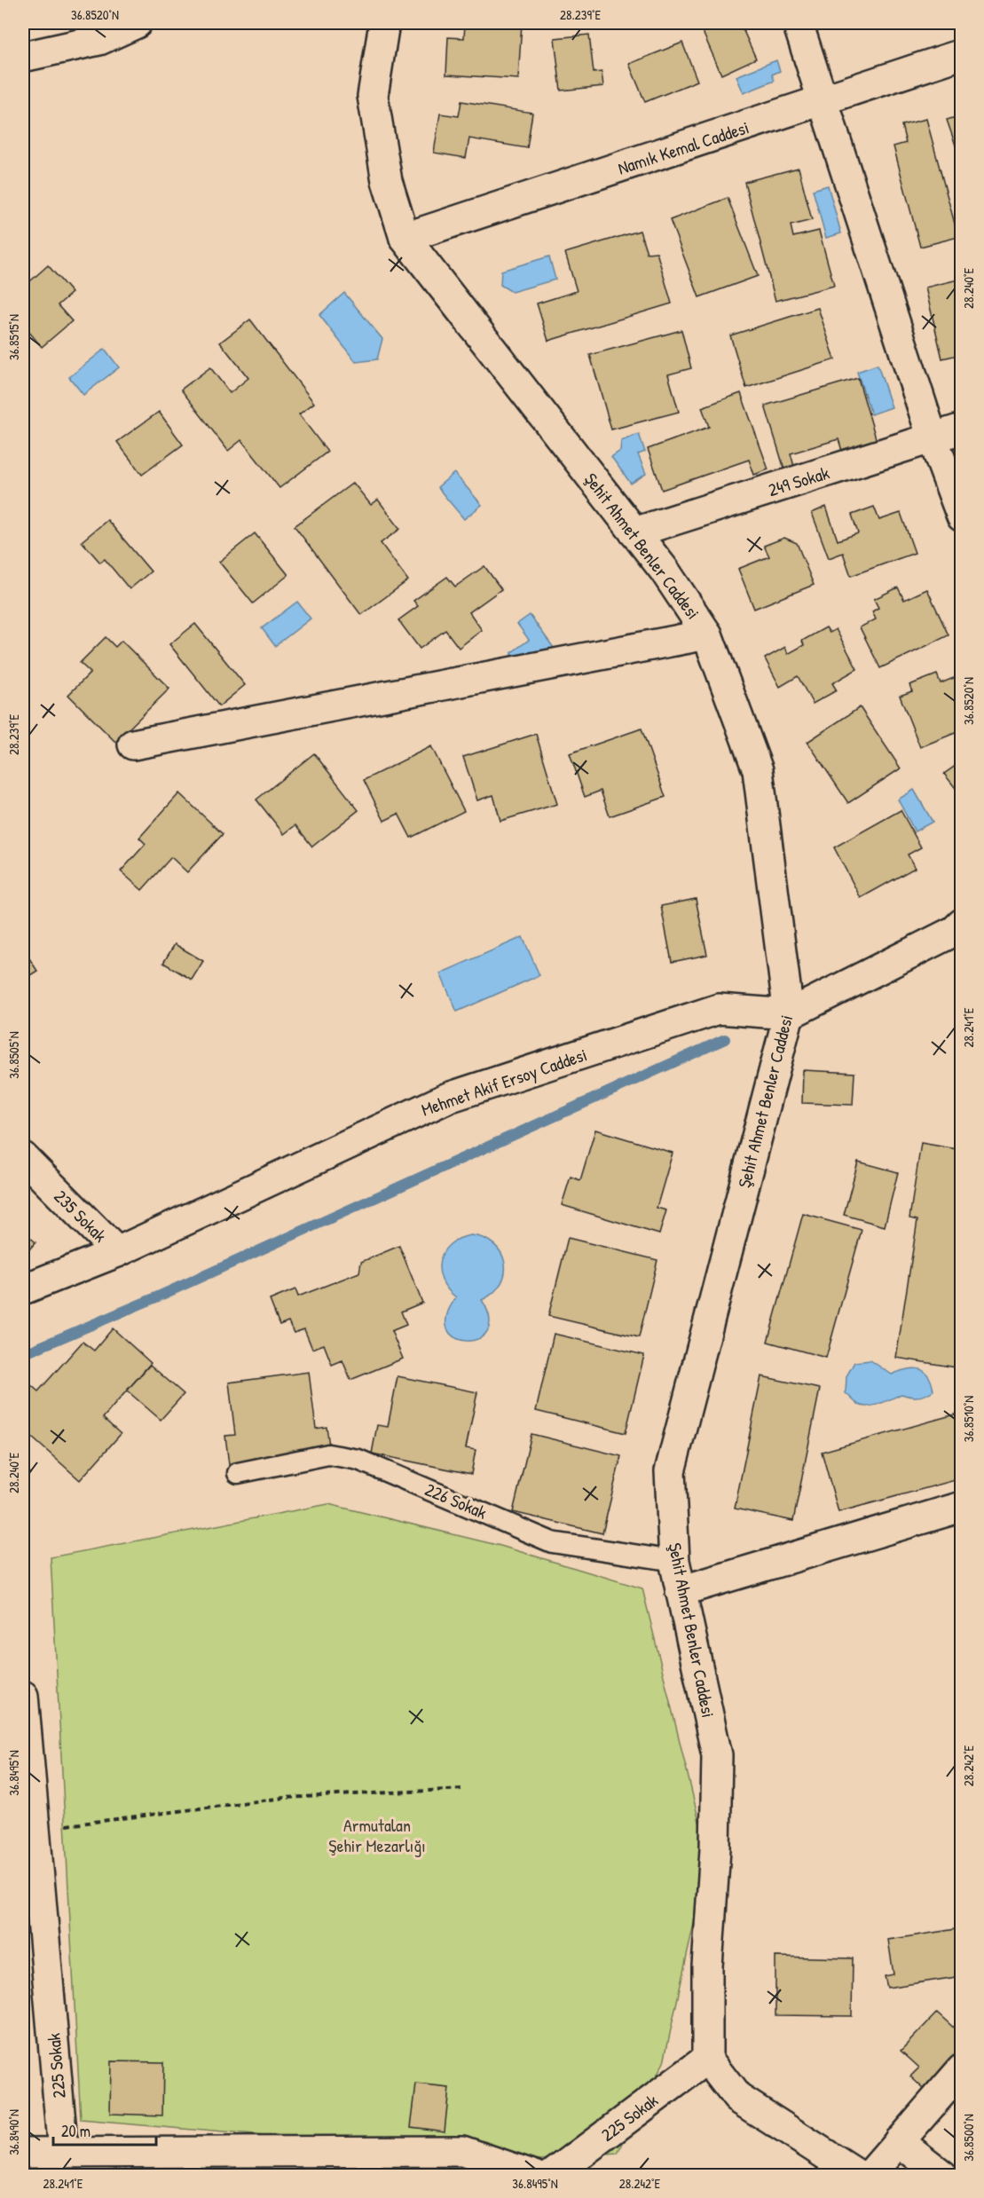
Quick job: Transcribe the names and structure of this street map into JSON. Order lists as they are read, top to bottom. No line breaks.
{"streets":{"street":["Namık Kemal Caddesi","249 Sokak","Şehit Ahmet Benler Caddesi","Mehmet Akif Ersoy Caddesi","235 Sokak","225 Sokak"],"lane":["226 Sokak"]},"crossings":[["Namık Kemal Caddesi","Şehit Ahmet Benler Caddesi"],["249 Sokak","Şehit Ahmet Benler Caddesi"],["Şehit Ahmet Benler Caddesi","Mehmet Akif Ersoy Caddesi"],["Şehit Ahmet Benler Caddesi","226 Sokak"],["Şehit Ahmet Benler Caddesi","225 Sokak"],["Mehmet Akif Ersoy Caddesi","235 Sokak"]],"parks":["Armutalan Şehir Mezarlığı"],"scale_bar":"20 m","coordinates":["36.8520°N","28.239°E","28.240°E","36.8515°N","28.241°E","36.8505°N","36.8510°N","28.242°E","36.8495°N","36.8490°N","36.8500°N"]}
